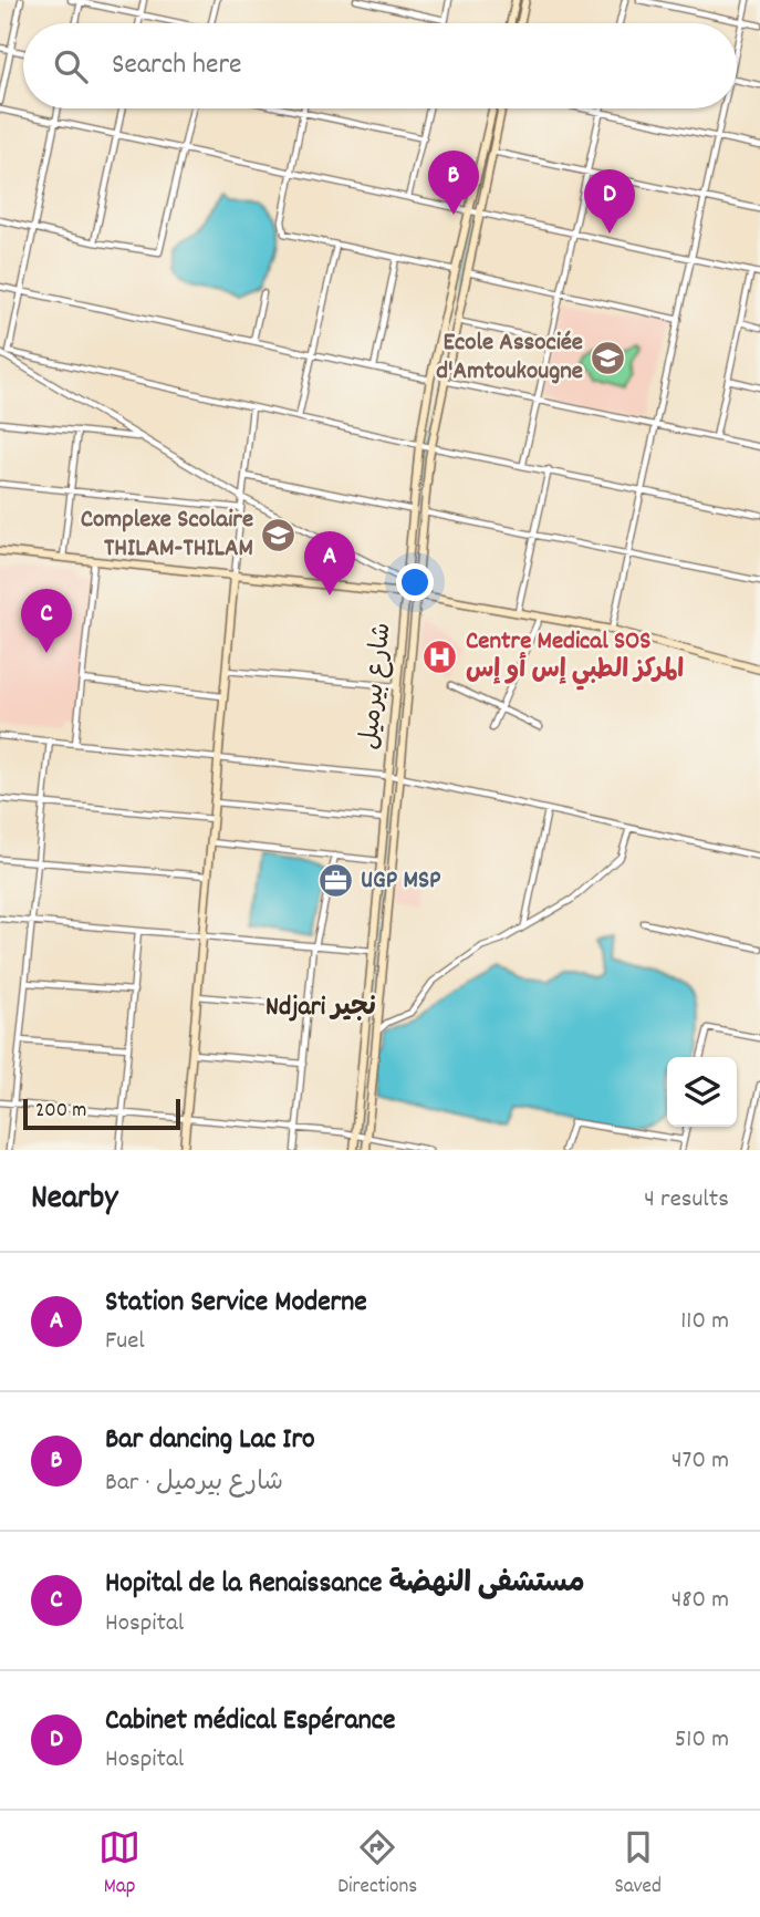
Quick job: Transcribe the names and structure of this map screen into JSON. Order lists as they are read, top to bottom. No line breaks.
{"streets":{"street":["شارع بيرميل"]},"districts":["Ndjari نجير"],"places":{"school or university":["Ecole Associée d'Amtoukougne","Complexe Scolaire THILAM-THILAM"],"hospital":["Centre Medical SOS المركز الطبي إس أو إس"],"office":["UGP MSP"]},"scale_bar":"200 m","page":{"search":"Search here","pins":["B","D","A","C"],"scale":"200 m","heading":["Nearby","4 results"],"list":[{"mark":"A","name":"Station Service Moderne","note":"Fuel","value":"110 m"},{"mark":"B","name":"Bar dancing Lac Iro","note":"Bar · شارع بيرميل","value":"470 m"},{"mark":"C","name":"Hopital de la Renaissance مستشفى النهضة","note":"Hospital","value":"480 m"},{"mark":"D","name":"Cabinet médical Espérance","note":"Hospital","value":"510 m"}],"nav":["Map","Directions","Saved"]}}
